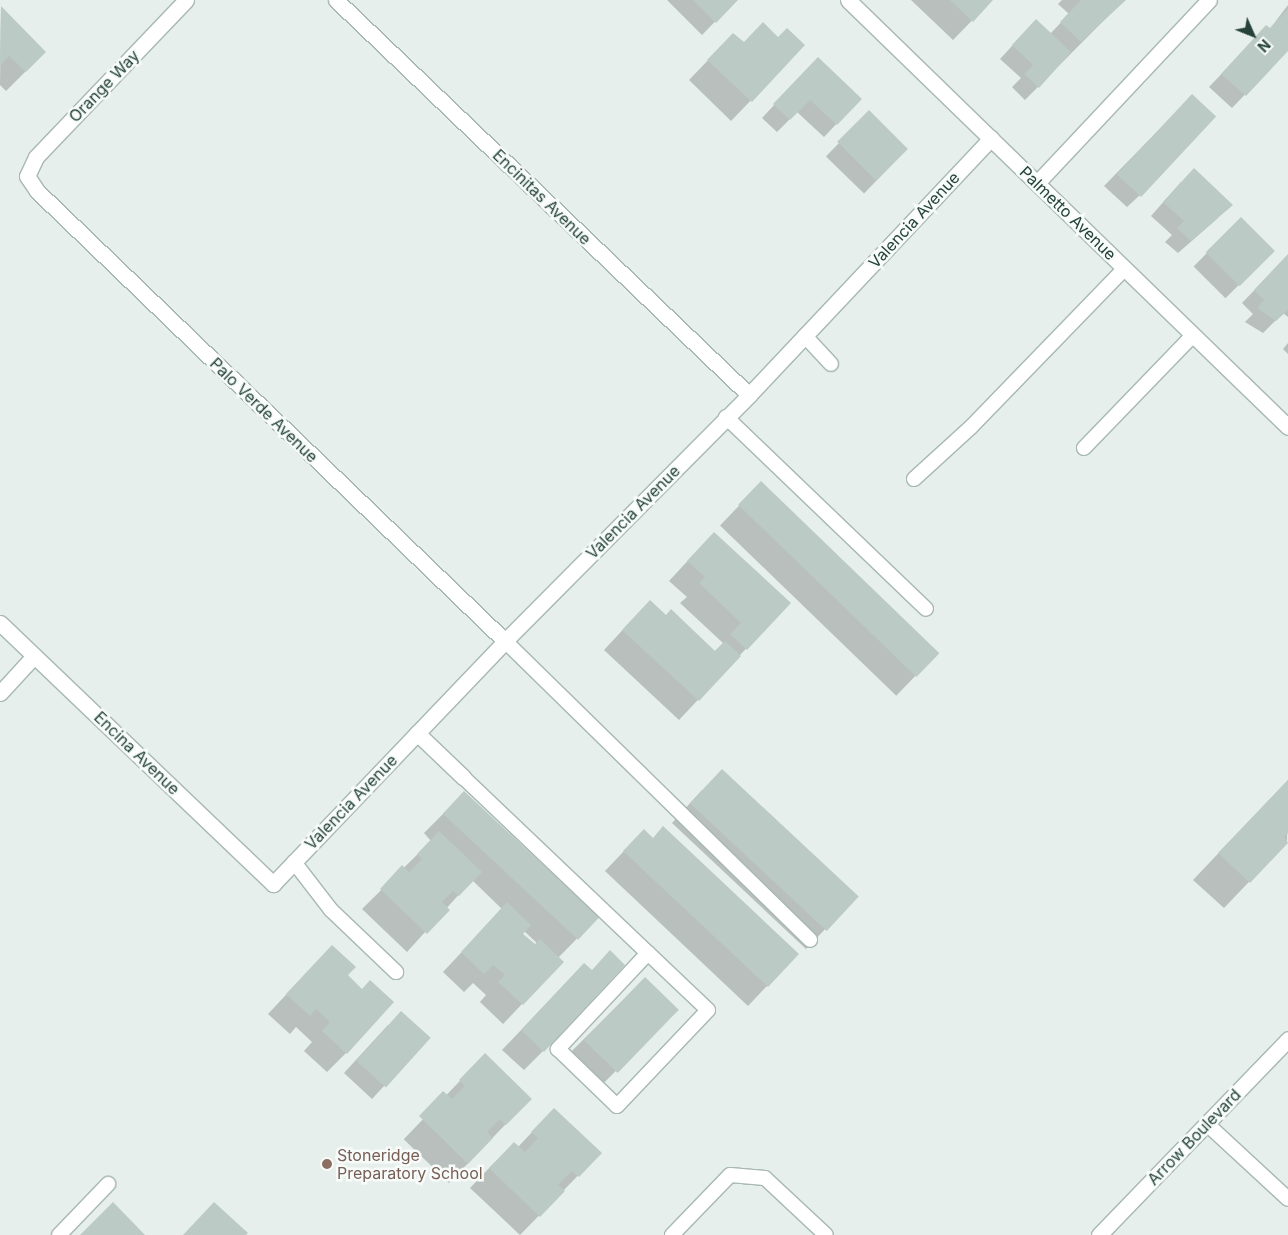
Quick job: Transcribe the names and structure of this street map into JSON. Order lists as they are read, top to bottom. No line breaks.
{"streets":{"street":["Orange Way","Encinitas Avenue","Palmetto Avenue","Valencia Avenue","Palo Verde Avenue","Encina Avenue","Arrow Boulevard"]},"crossings":[["Orange Way","Palo Verde Avenue"],["Encinitas Avenue","Valencia Avenue"],["Palmetto Avenue","Valencia Avenue"],["Valencia Avenue","Palo Verde Avenue"],["Valencia Avenue","Encina Avenue"]],"places":["Stoneridge Preparatory School"],"north":"bottom right"}
